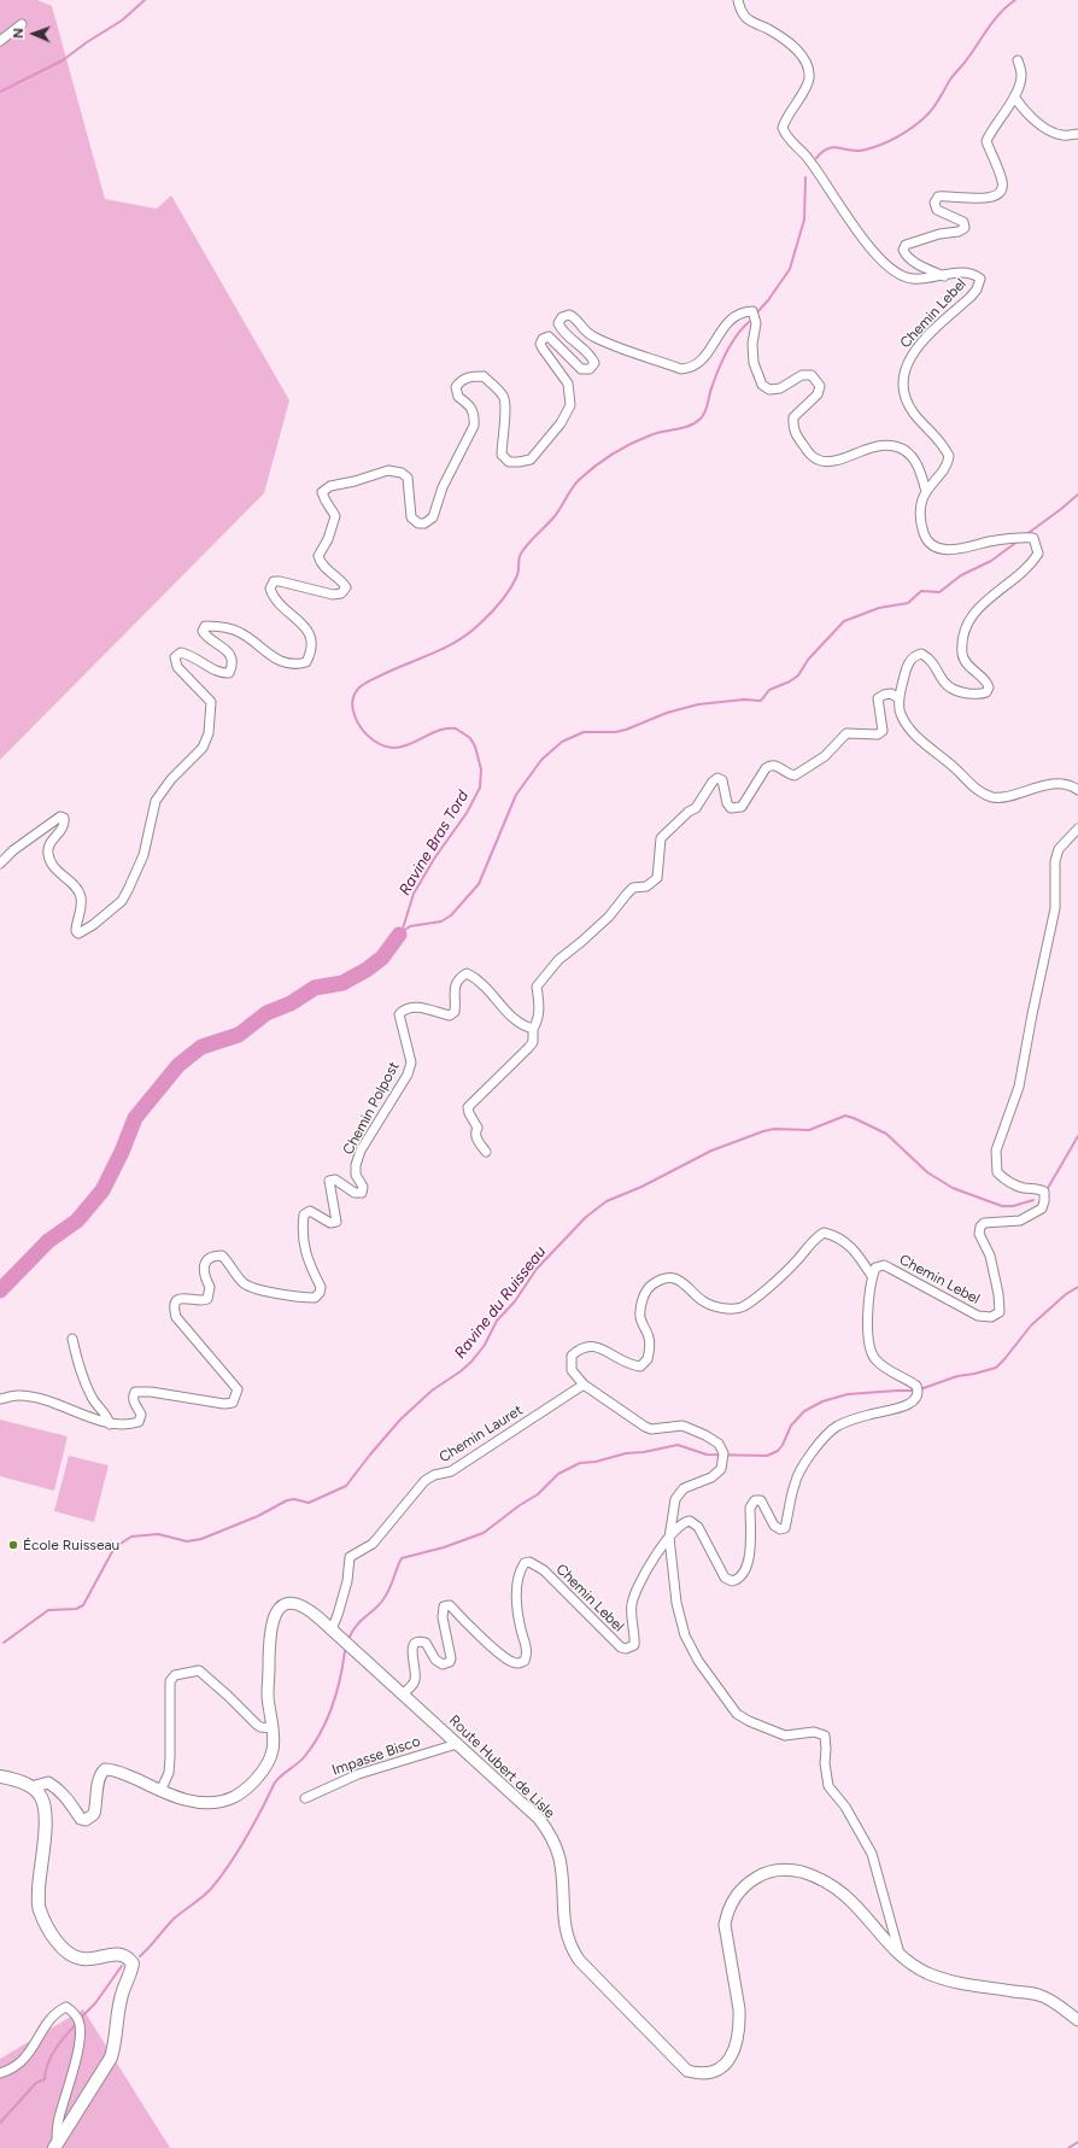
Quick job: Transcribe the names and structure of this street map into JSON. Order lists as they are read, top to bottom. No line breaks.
{"streets":{"main road":["Route Hubert de Lisle"],"street":["Chemin Lebel","Chemin Polpost","Chemin Lauret","Impasse Bisco"]},"crossings":[["Chemin Lebel","Route Hubert de Lisle"],["Chemin Lauret","Route Hubert de Lisle"],["Impasse Bisco","Route Hubert de Lisle"]],"water":["Ravine Bras Tord","Ravine du Ruisseau"],"places":["École Ruisseau"],"north":"left"}
